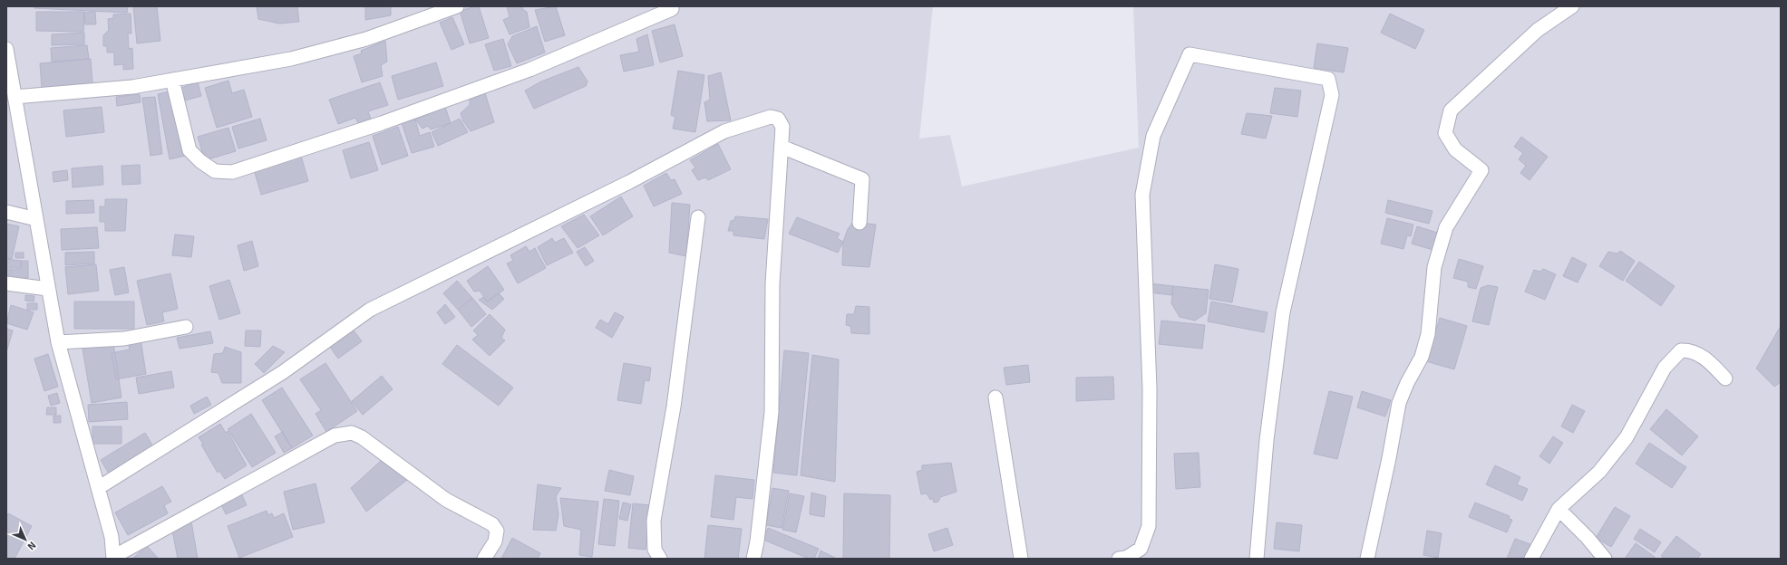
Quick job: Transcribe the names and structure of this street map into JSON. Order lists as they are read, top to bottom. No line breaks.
{"north":"bottom right"}
